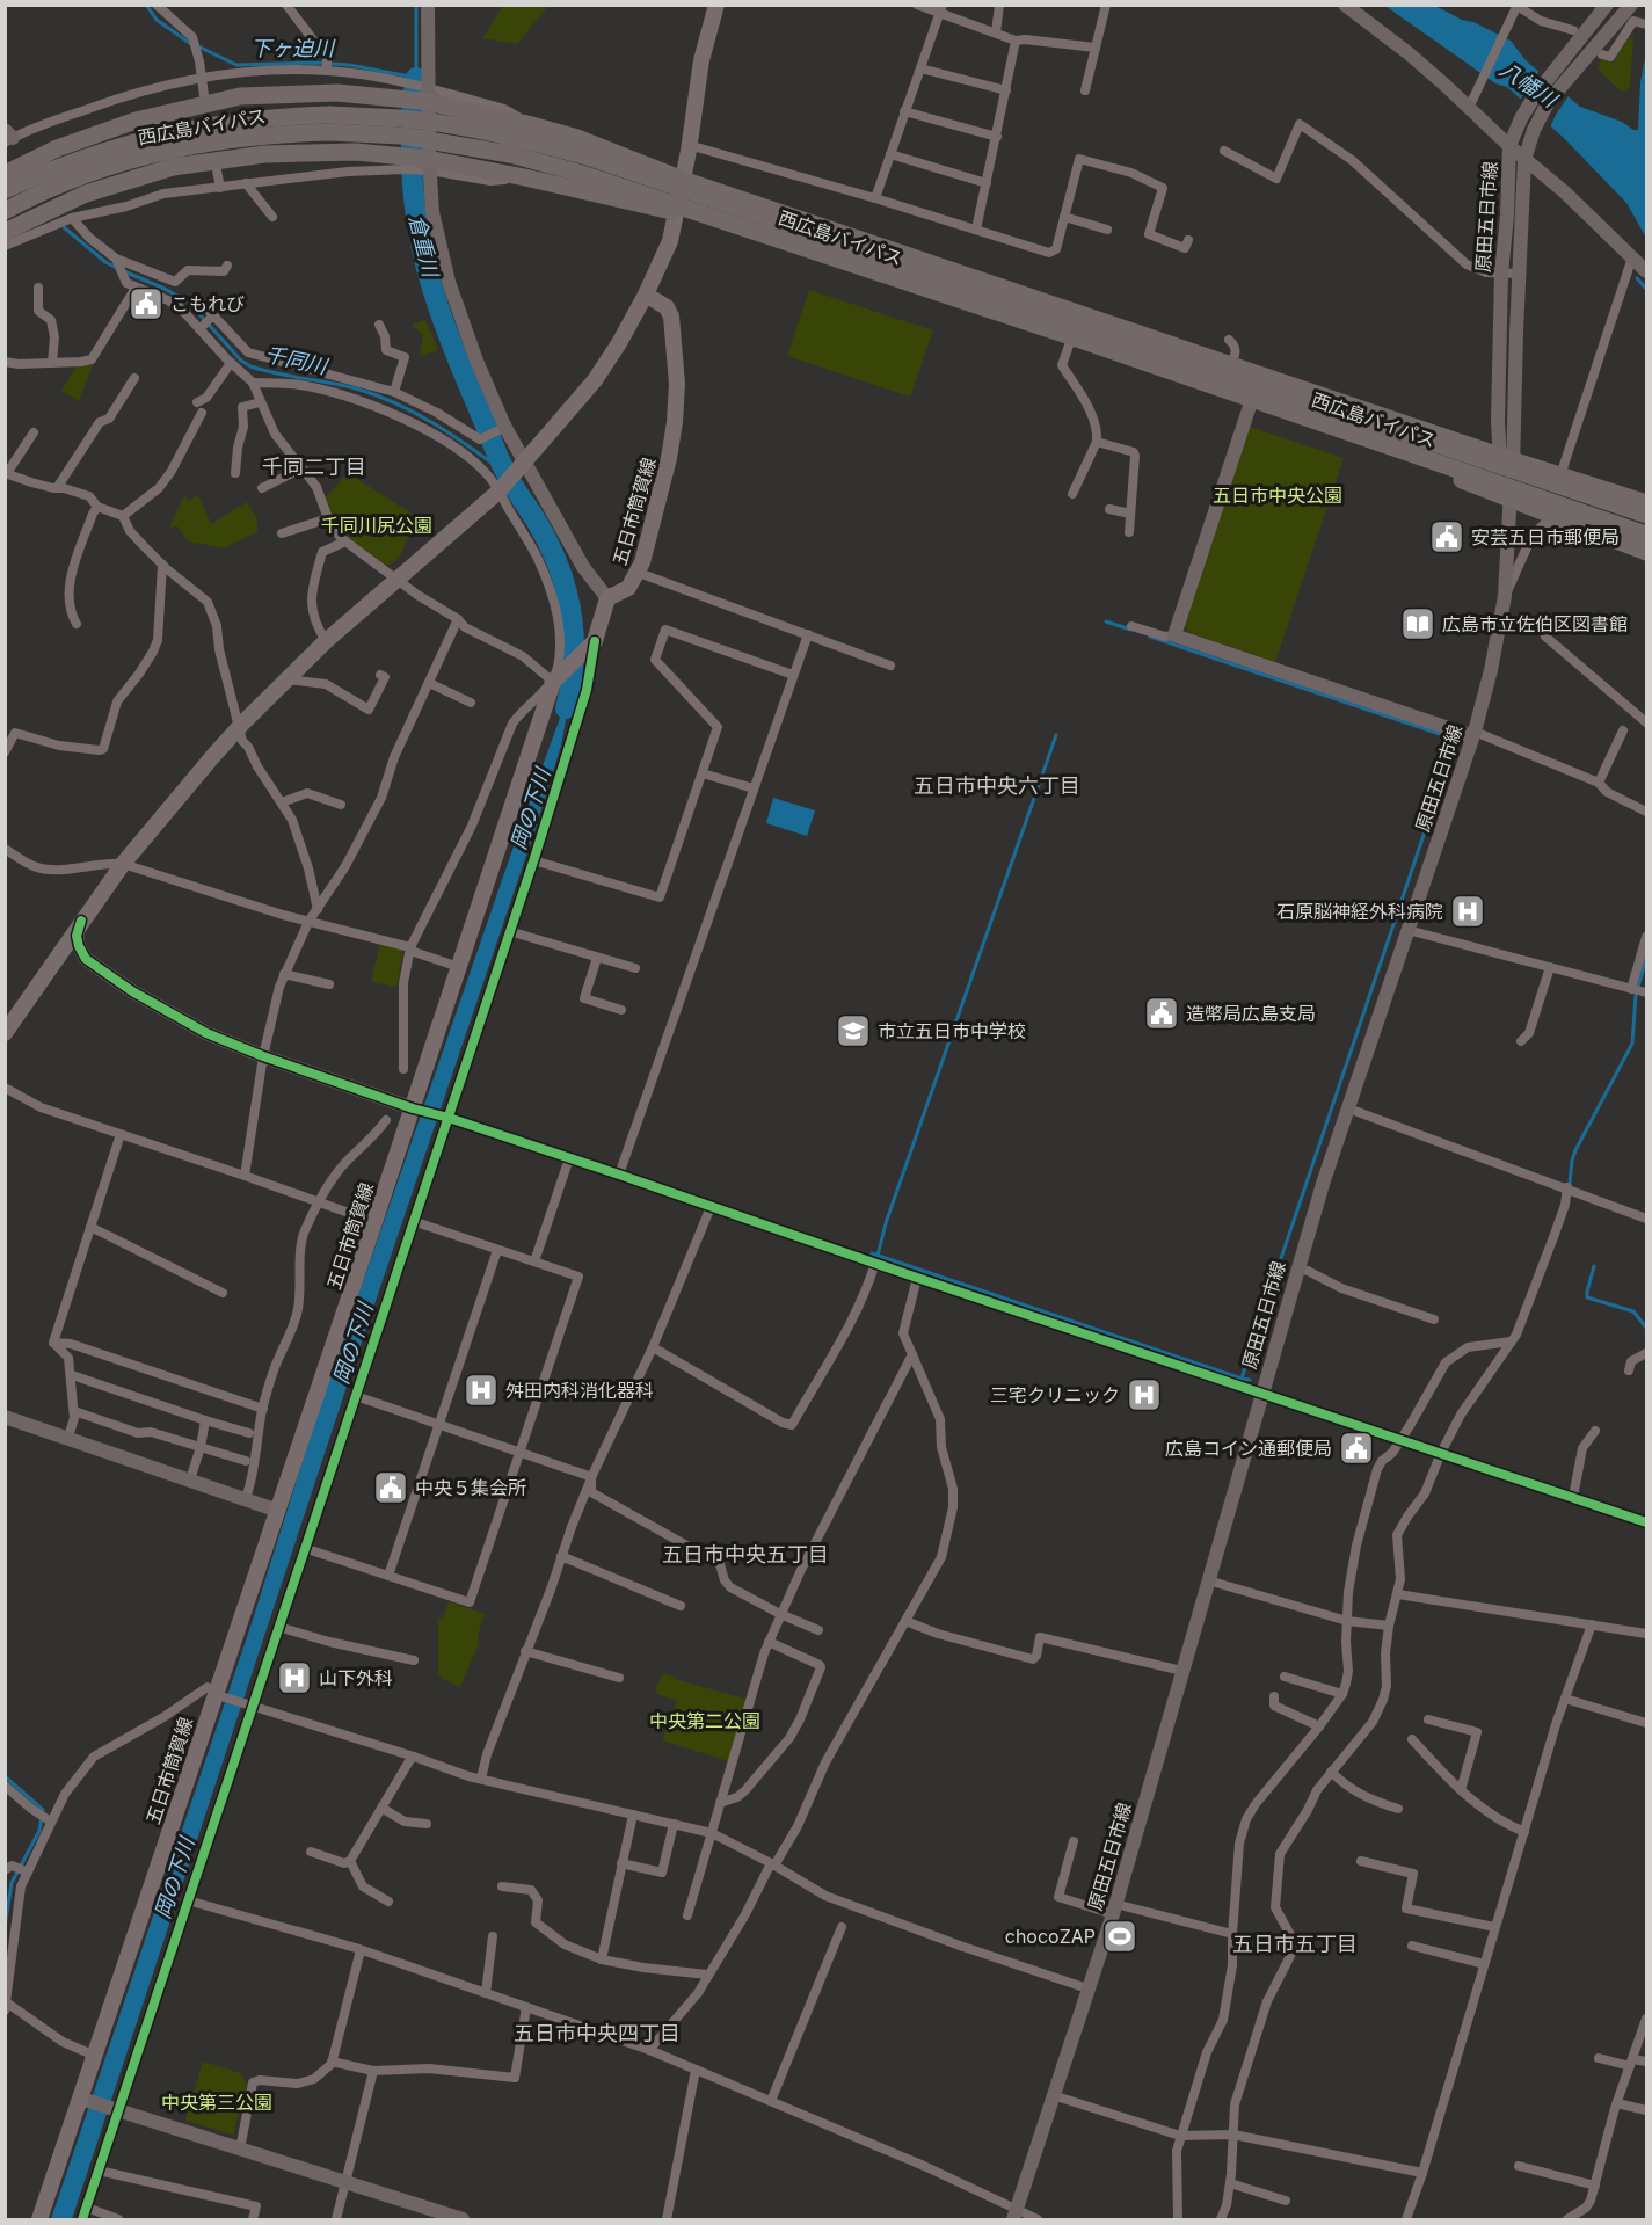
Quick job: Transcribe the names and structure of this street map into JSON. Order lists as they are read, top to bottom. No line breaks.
{"streets":{"highway":["西広島バイパス"],"main road":["原田五日市線","五日市筒賀線"]},"crossings":[["西広島バイパス","原田五日市線"]],"districts":["千同二丁目","五日市中央六丁目","五日市中央五丁目","五日市五丁目","五日市中央四丁目"],"water":["下ヶ迫川","八幡川","倉重川","千同川","岡の下川"],"parks":["五日市中央公園","千同川尻公園","中央第二公園","中央第三公園"],"places":{"public building":["こもれび","安芸五日市郵便局","造幣局広島支局","広島コイン通郵便局","中央５集会所"],"library":["広島市立佐伯区図書館"],"hospital":["石原脳神経外科病院","舛田内科消化器科","三宅クリニック","山下外科"],"school or university":["市立五日市中学校"],"sports":["chocoZAP"]}}
